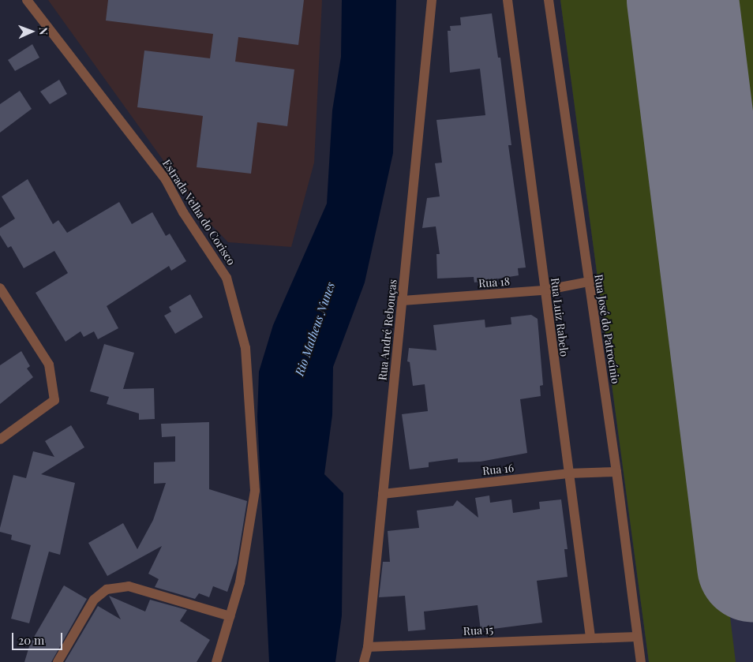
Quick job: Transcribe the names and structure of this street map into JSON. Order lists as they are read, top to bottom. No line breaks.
{"streets":{"street":["Estrada Velha do Corisco","Rua 18","Rua Luiz Rabelo","Rua José do Patrocínio","Rua André Rebouças","Rua 16","Rua 15"]},"crossings":[["Rua 18","Rua Luiz Rabelo"],["Rua 18","Rua José do Patrocínio"],["Rua 18","Rua André Rebouças"],["Rua Luiz Rabelo","Rua 16"],["Rua Luiz Rabelo","Rua 15"],["Rua José do Patrocínio","Rua 16"],["Rua José do Patrocínio","Rua 15"],["Rua André Rebouças","Rua 16"],["Rua André Rebouças","Rua 15"]],"water":["Rio Matheus Nunes"],"scale_bar":"20 m","north":"right"}
